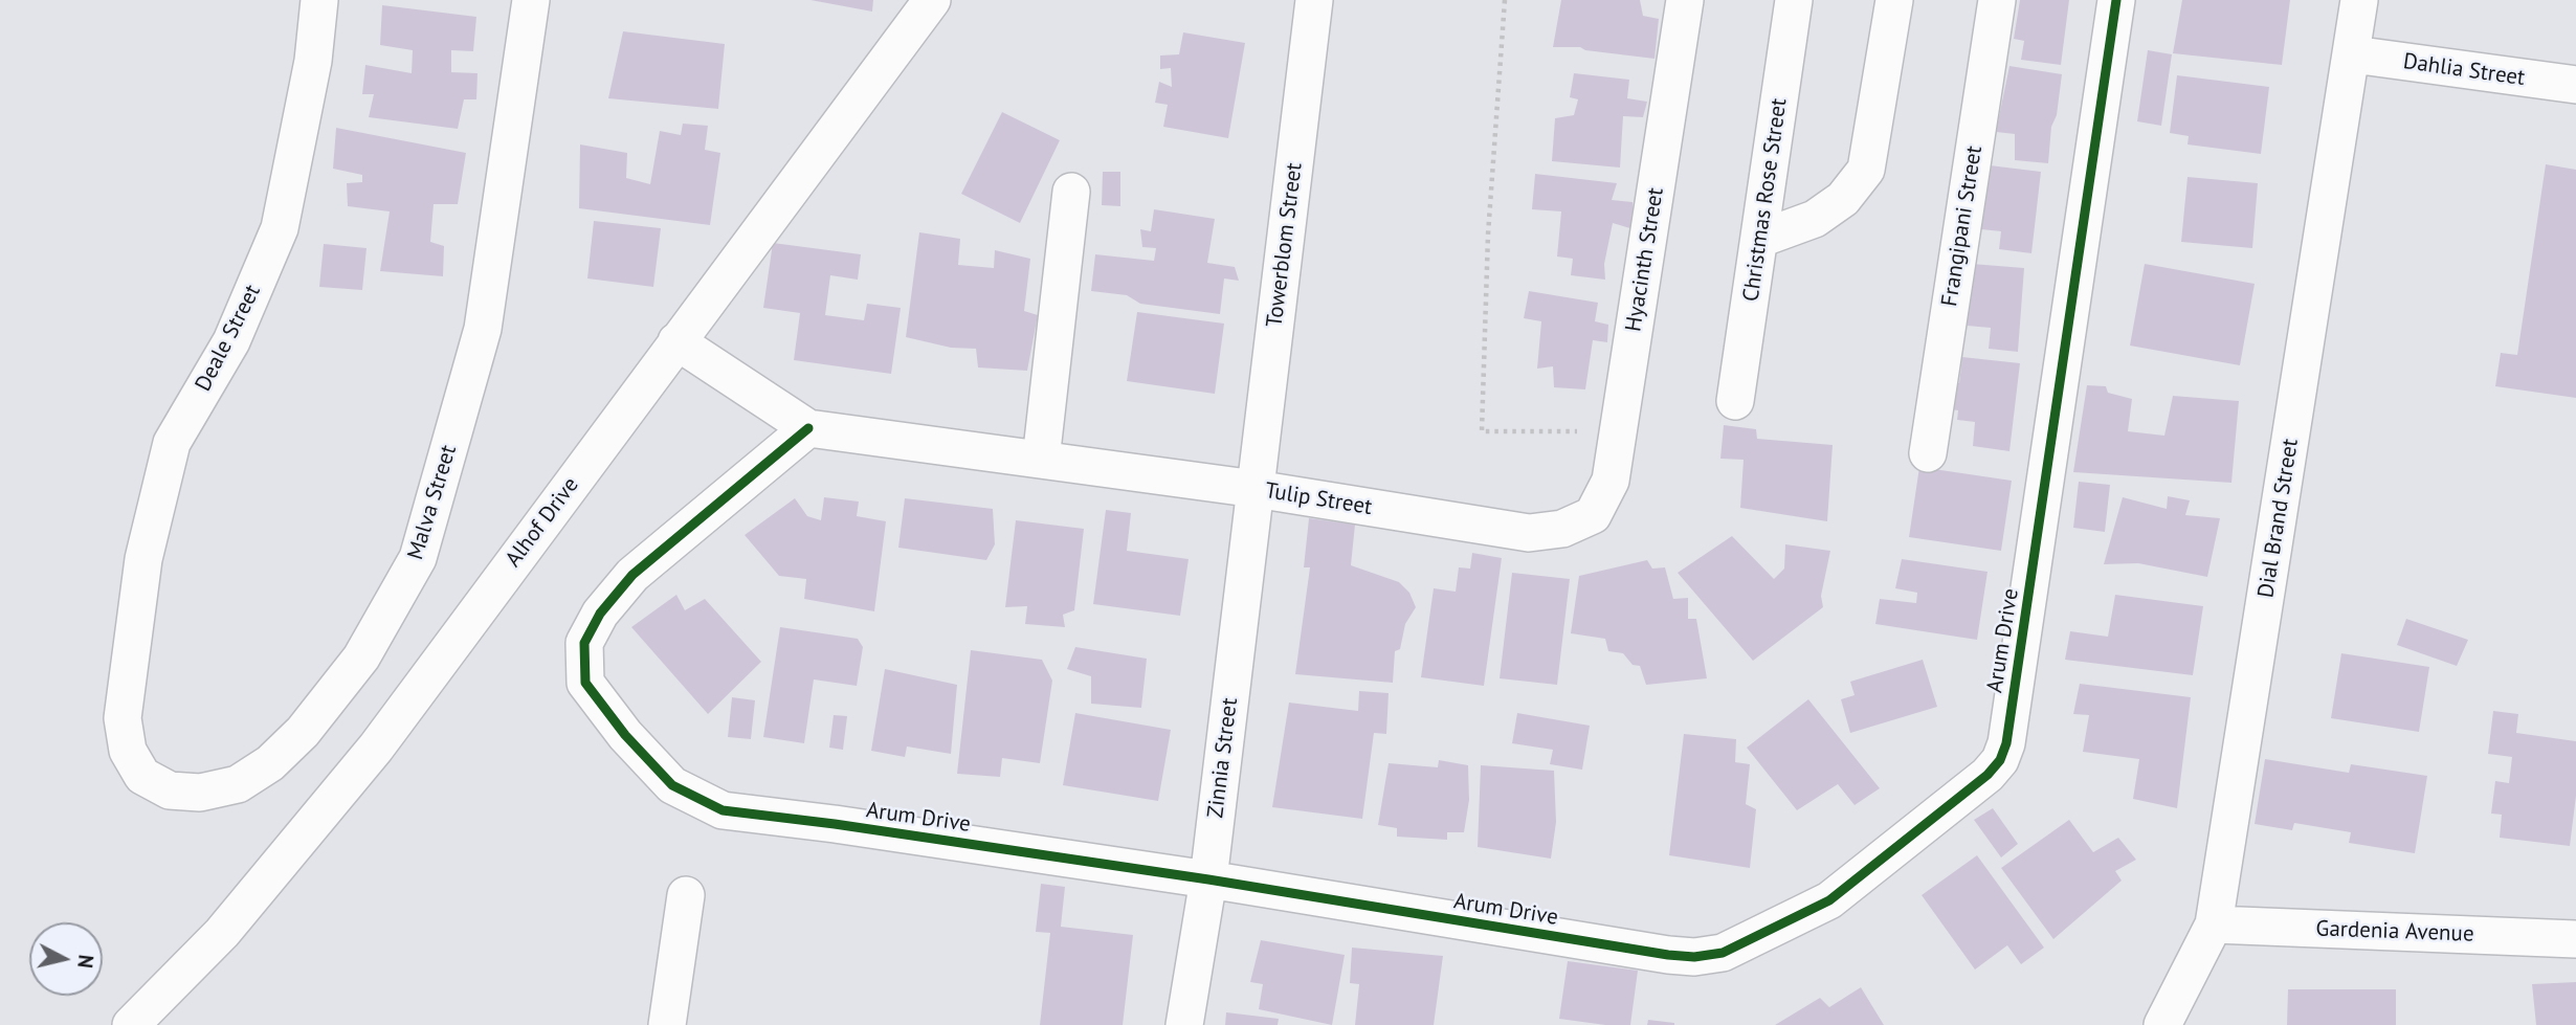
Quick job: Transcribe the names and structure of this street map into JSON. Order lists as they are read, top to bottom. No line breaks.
{"streets":{"street":["Dahlia Street","Christmas Rose Street","Frangipani Street","Towerblom Street","Hyacinth Street","Deale Street","Tulip Street","Malva Street","Dial Brand Street","Alhof Drive","Arum Drive","Zinnia Street","Gardenia Avenue"]},"crossings":[["Dahlia Street","Dial Brand Street"],["Towerblom Street","Tulip Street"],["Towerblom Street","Zinnia Street"],["Hyacinth Street","Tulip Street"],["Deale Street","Malva Street"],["Tulip Street","Alhof Drive"],["Tulip Street","Arum Drive"],["Tulip Street","Zinnia Street"],["Dial Brand Street","Gardenia Avenue"],["Arum Drive","Zinnia Street"]],"north":"right"}
